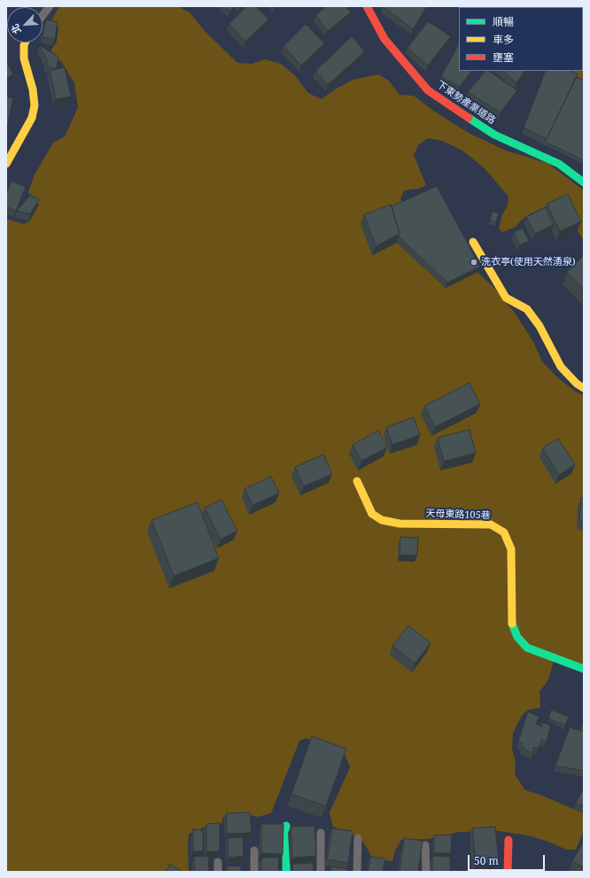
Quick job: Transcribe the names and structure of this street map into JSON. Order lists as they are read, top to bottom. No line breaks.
{"streets":{"street":["下東勢產業道路","天母東路105巷"]},"places":["洗衣亭(使用天然湧泉)"],"legend":["順暢","車多","壅塞"],"scale_bar":"50 m","north":"bottom left"}
